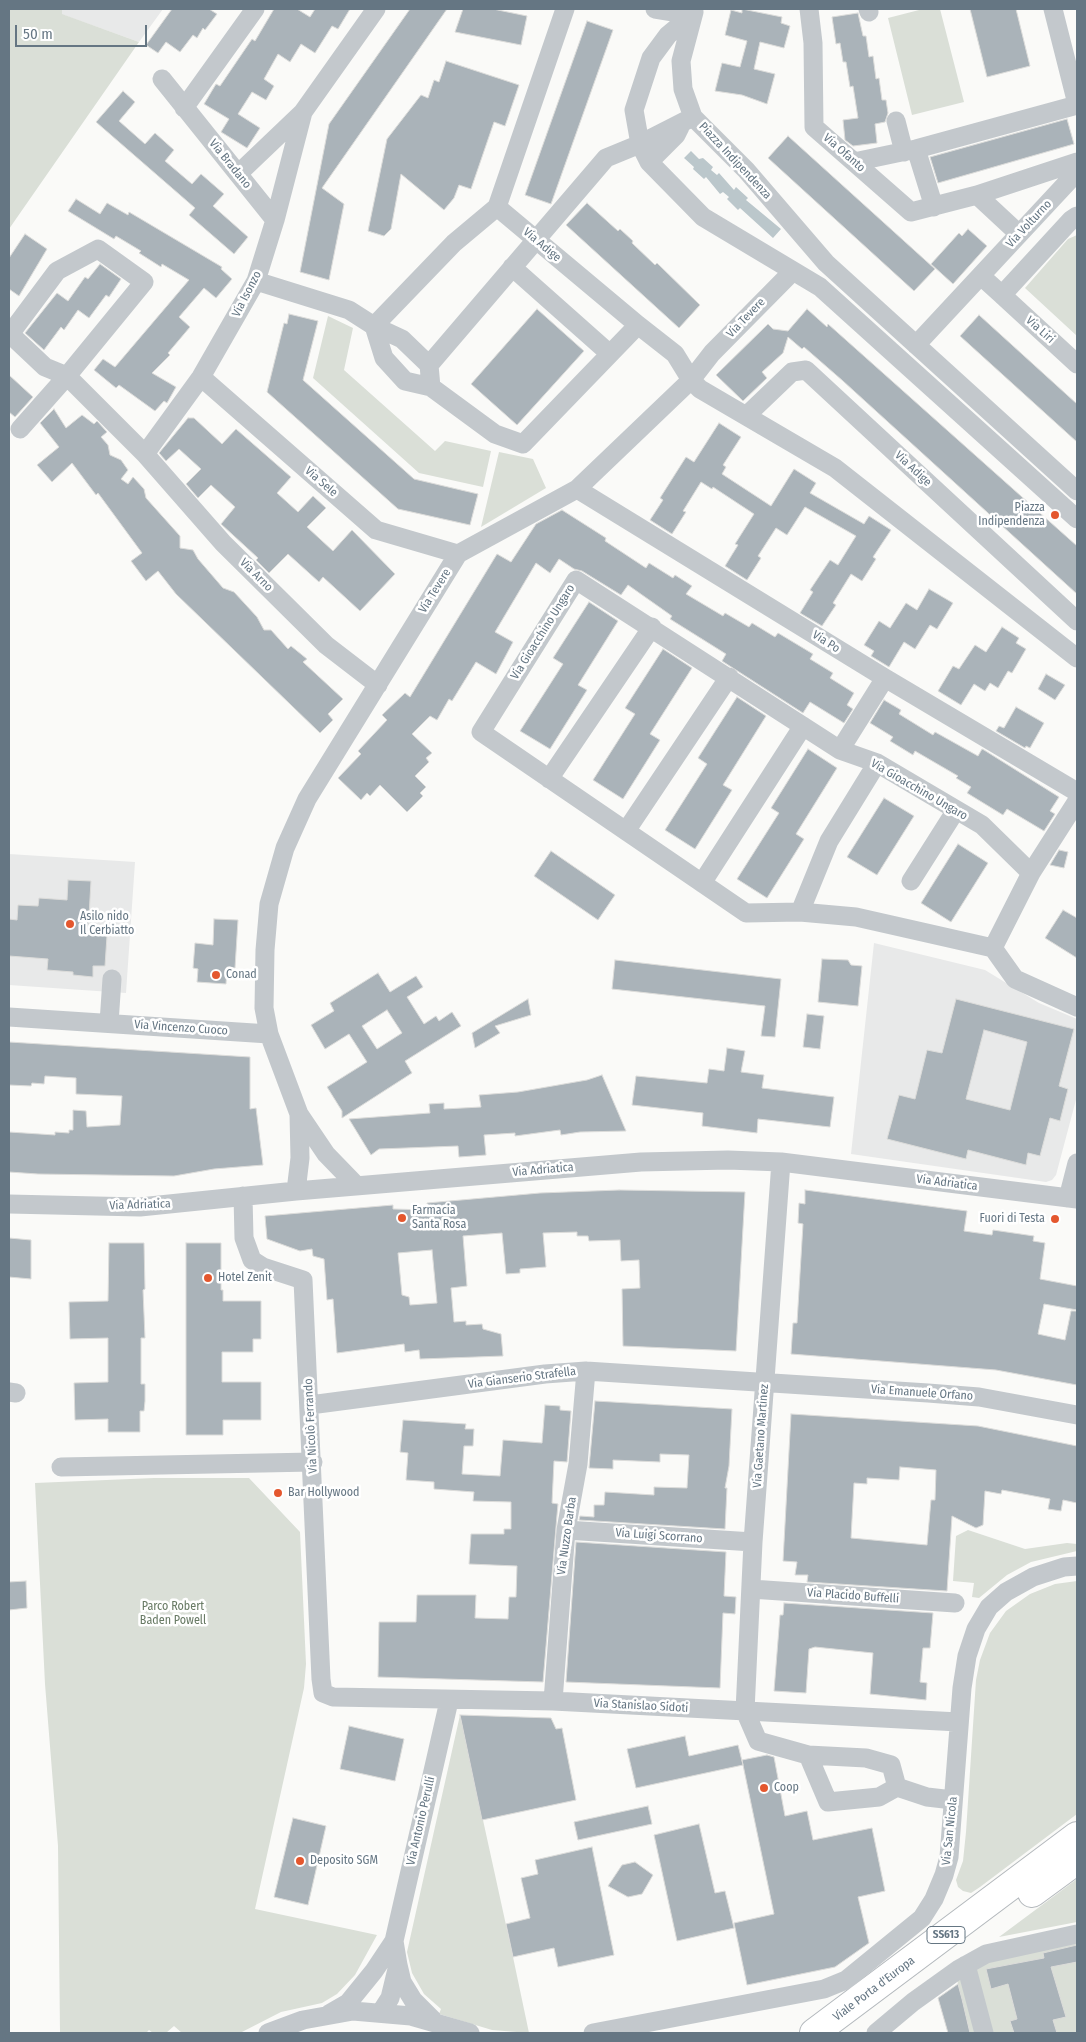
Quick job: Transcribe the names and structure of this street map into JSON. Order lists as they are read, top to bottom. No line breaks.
{"streets":{"highway":["SS613","Viale Porta d'Europa"],"street":["Via Ofanto","Piazza Indipendenza","Via Bradano","Via Volturno","Via Adige","Via Isonzo","Via Tevere","Via Liri","Via Sele","Via Arno","Via Gioacchino Ungaro","Via Po","Via Vincenzo Cuoco","Via Adriatica","Via Gianserio Strafella","Via Emanuele Orfano","Via Nicolò Ferrando","Via Gaetano Martinez","Via Nuzzo Barba","Via Luigi Scorrano","Via Placido Buffelli","Via Stanislao Sidoti","Via Antonio Perulli","Via San Nicola"]},"crossings":[["Piazza Indipendenza","Via Volturno"],["Via Bradano","Via Isonzo"],["Via Adige","Via Tevere"],["Via Isonzo","Via Sele"],["Via Isonzo","Via Arno"],["Via Tevere","Via Sele"],["Via Tevere","Via Arno"],["Via Tevere","Via Po"],["Via Tevere","Via Vincenzo Cuoco"],["Via Adriatica","Via Nicolò Ferrando"],["Via Adriatica","Via Gaetano Martinez"],["Via Gianserio Strafella","Via Emanuele Orfano"],["Via Gianserio Strafella","Via Nicolò Ferrando"],["Via Gianserio Strafella","Via Gaetano Martinez"],["Via Gianserio Strafella","Via Nuzzo Barba"],["Via Emanuele Orfano","Via Gaetano Martinez"],["Via Nicolò Ferrando","Via Stanislao Sidoti"],["Via Gaetano Martinez","Via Luigi Scorrano"],["Via Gaetano Martinez","Via Placido Buffelli"],["Via Gaetano Martinez","Via Stanislao Sidoti"],["Via Nuzzo Barba","Via Luigi Scorrano"],["Via Nuzzo Barba","Via Stanislao Sidoti"],["Via Stanislao Sidoti","Via Antonio Perulli"],["Via Stanislao Sidoti","Via San Nicola"]],"parks":["Parco Robert Baden Powell"],"places":["Piazza Indipendenza","Asilo nido Il Cerbiatto","Conad","Farmacia Santa Rosa","Fuori di Testa","Hotel Zenit","Bar Hollywood","Coop","Deposito SGM"],"scale_bar":"50 m"}
